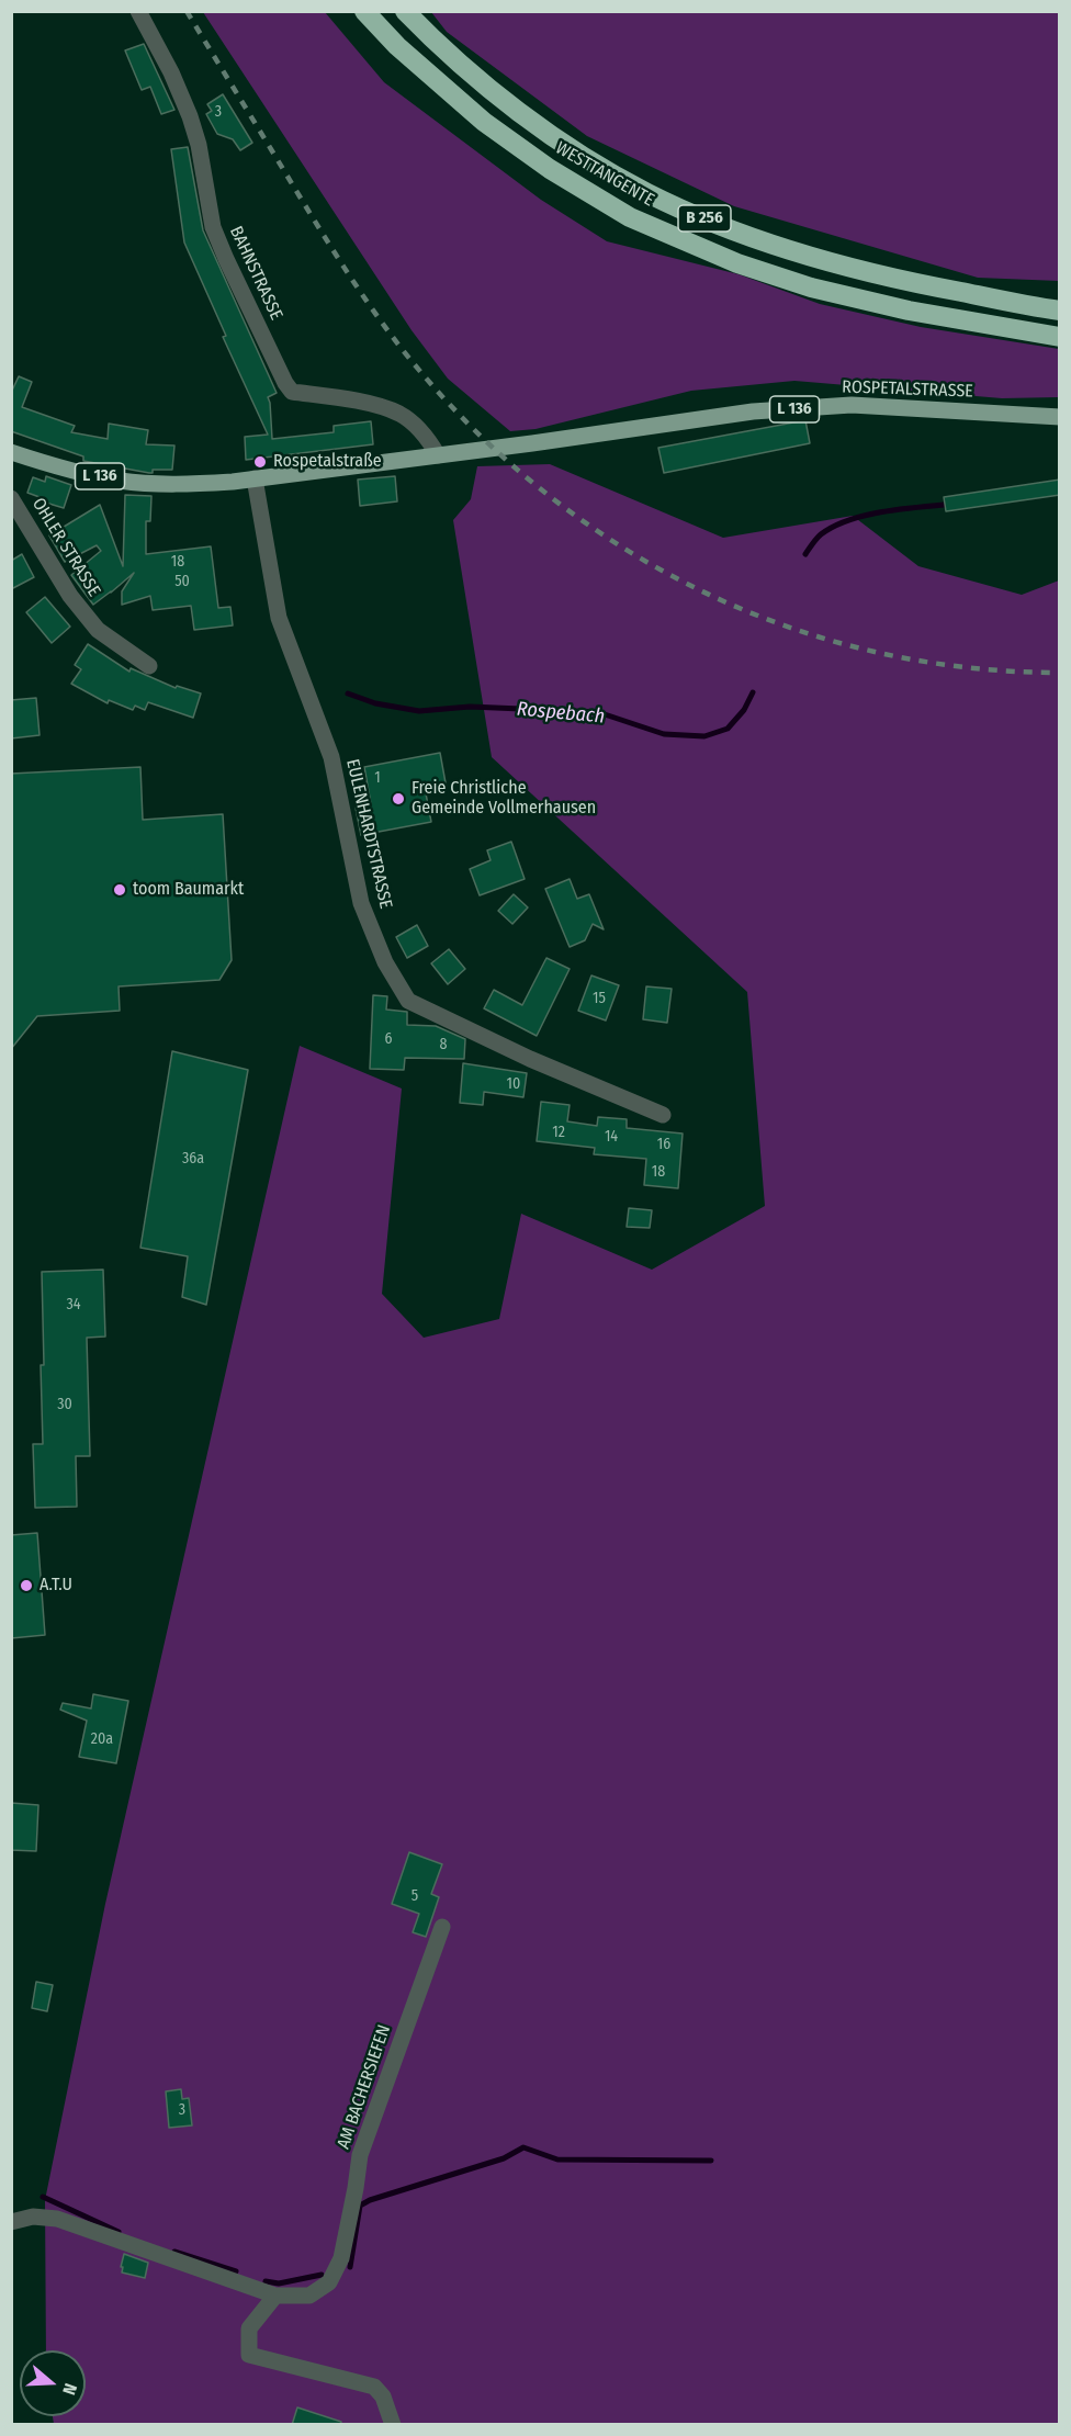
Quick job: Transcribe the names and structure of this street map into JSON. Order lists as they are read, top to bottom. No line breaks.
{"streets":{"highway":["WESTTANGENTE","B 256"],"main road":["ROSPETALSTRASSE","L 136"],"street":["BAHNSTRASSE","OHLER STRASSE","EULENHARDTSTRASSE","AM BACHERSIEFEN"]},"crossings":[["BAHNSTRASSE","ROSPETALSTRASSE"],["ROSPETALSTRASSE","EULENHARDTSTRASSE"]],"water":["Rospebach"],"places":["Rospetalstraße","Freie Christliche Gemeinde Vollmerhausen","toom Baumarkt","A.T.U"],"house_numbers":["3","18","50","1","15","6","8","10","12","14","16","36a","18","34","30","20a","5","3"],"north":"right"}
